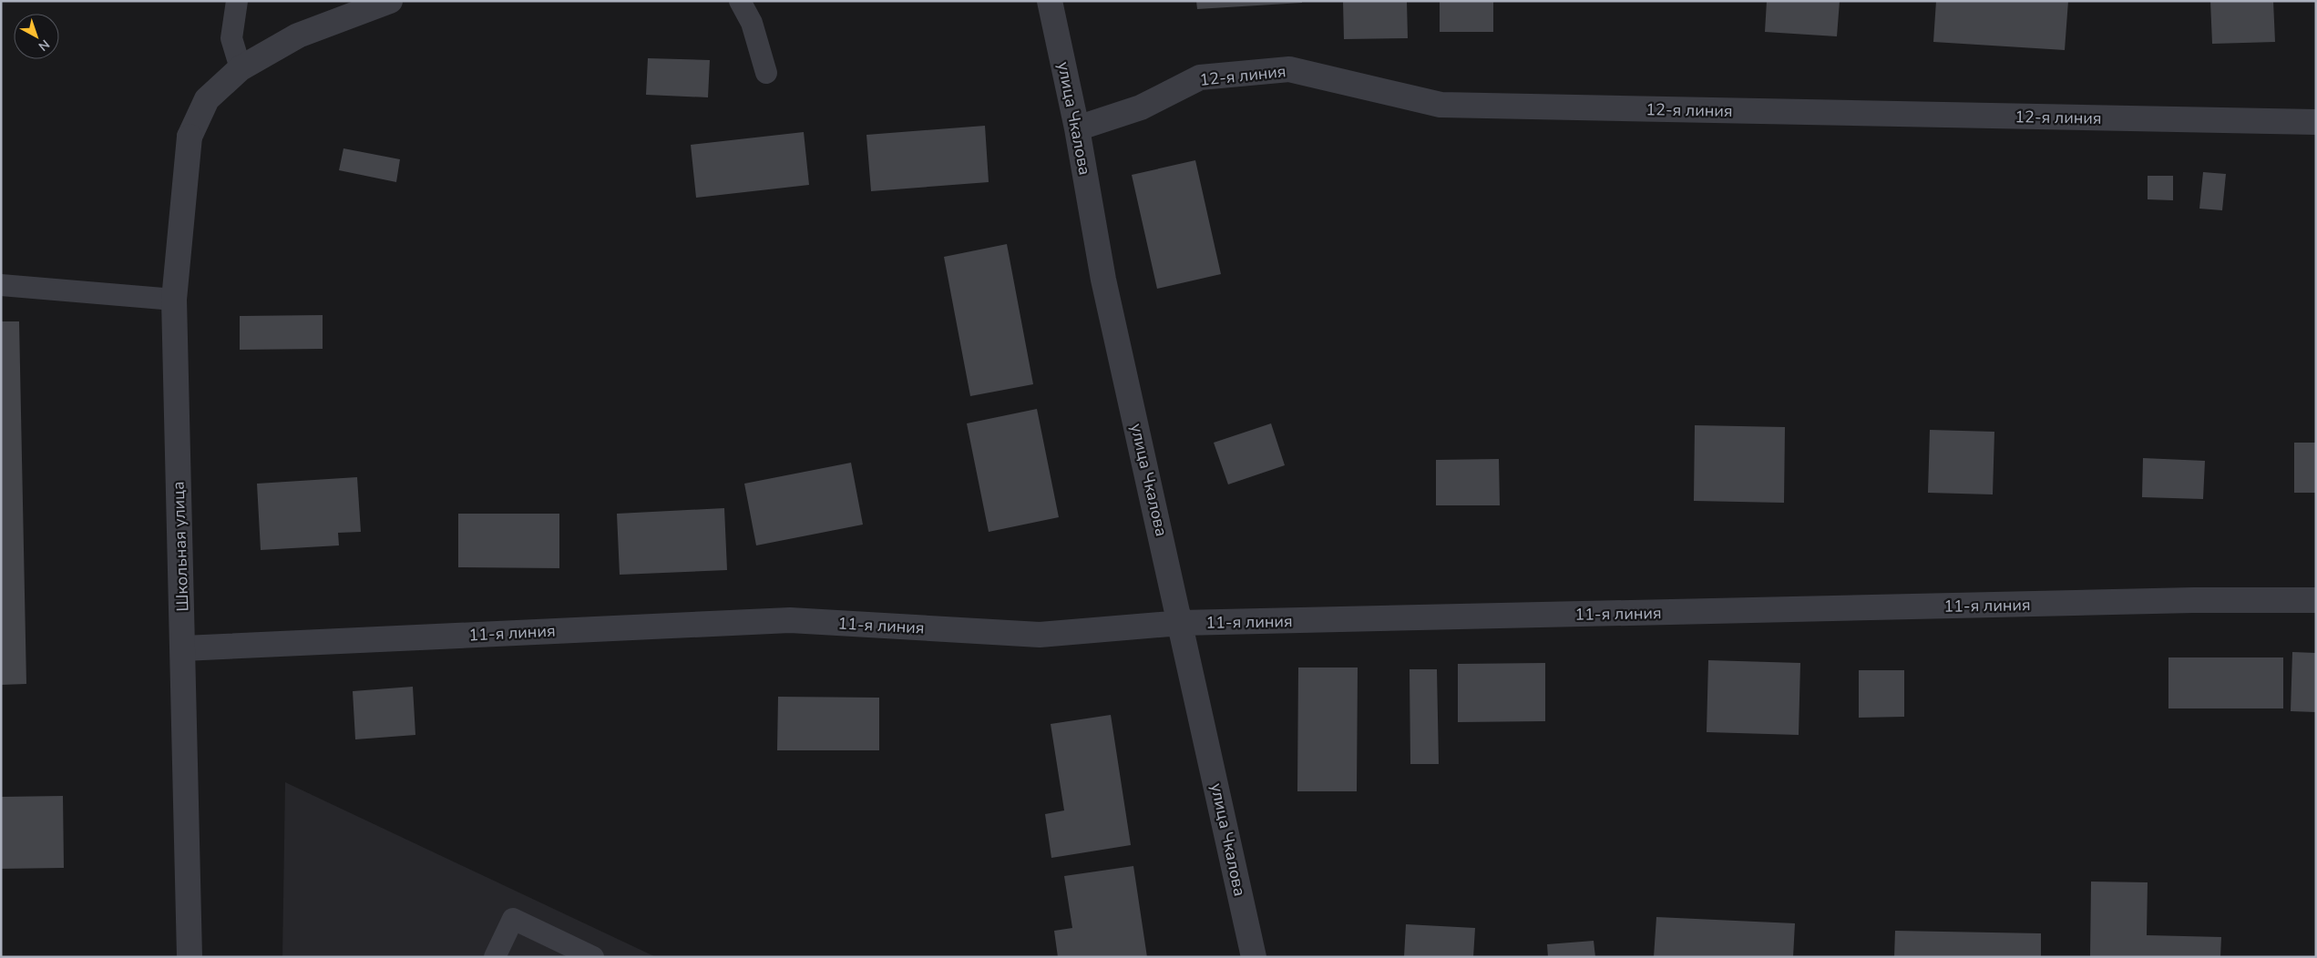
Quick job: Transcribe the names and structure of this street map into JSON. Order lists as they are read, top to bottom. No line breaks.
{"streets":{"street":["12-я линия","улица Чкалова","Школьная улица","11-я линия"]},"crossings":[["12-я линия","улица Чкалова"],["улица Чкалова","11-я линия"],["Школьная улица","11-я линия"]],"north":"bottom right"}
